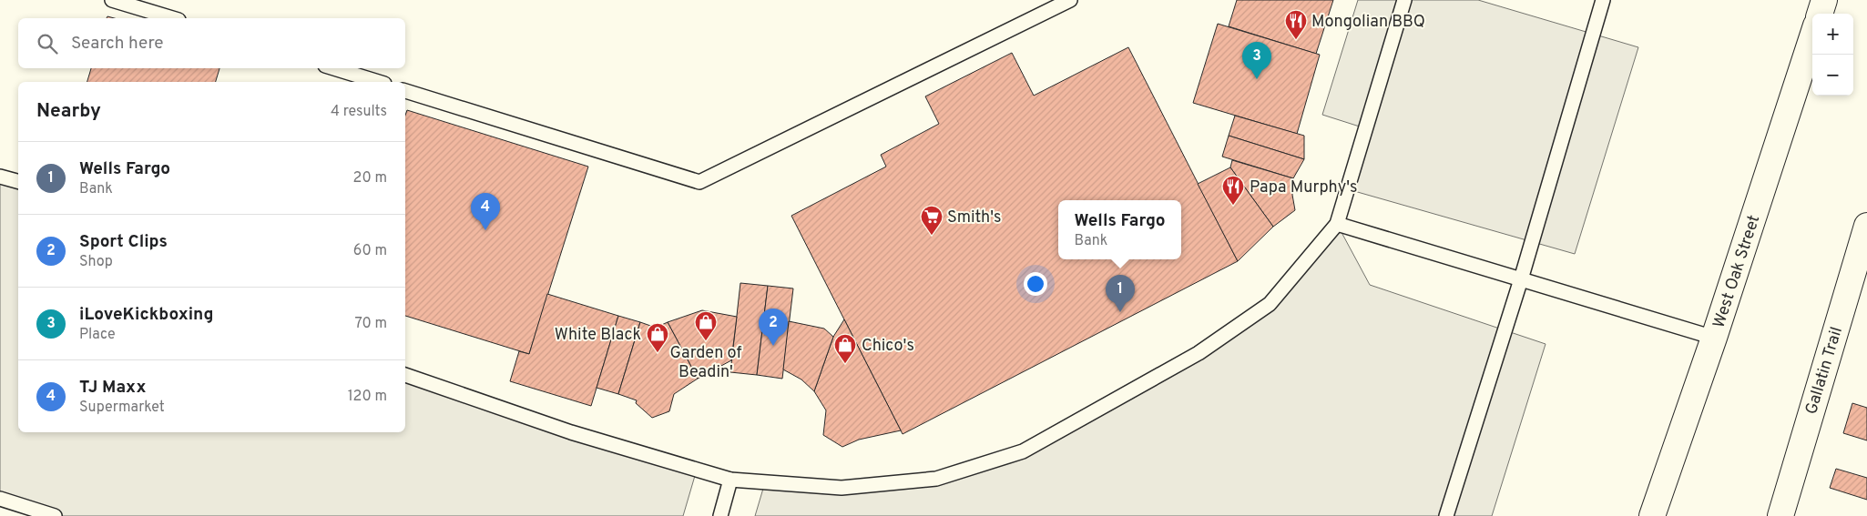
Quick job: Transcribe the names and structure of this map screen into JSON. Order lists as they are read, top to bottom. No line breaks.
{"streets":{"main road":["West Oak Street","Gallatin Trail"]},"places":{"restaurant":["Mongolian BBQ","Papa Murphy's"],"supermarket":["Smith's"],"shop":["Garden of Beadin'","White Black","Chico's"]},"page":{"map_buttons":["+","−"],"search":"Search here","pins":["3","4","1","2"],"heading":["Nearby","4 results"],"list":[{"mark":"1","name":"Wells Fargo","note":"Bank","value":"20 m"},{"mark":"2","name":"Sport Clips","note":"Shop","value":"60 m"},{"mark":"3","name":"iLoveKickboxing","note":"Place","value":"70 m"},{"mark":"4","name":"TJ Maxx","note":"Supermarket","value":"120 m"}],"popup":["Wells Fargo","Bank"]}}
